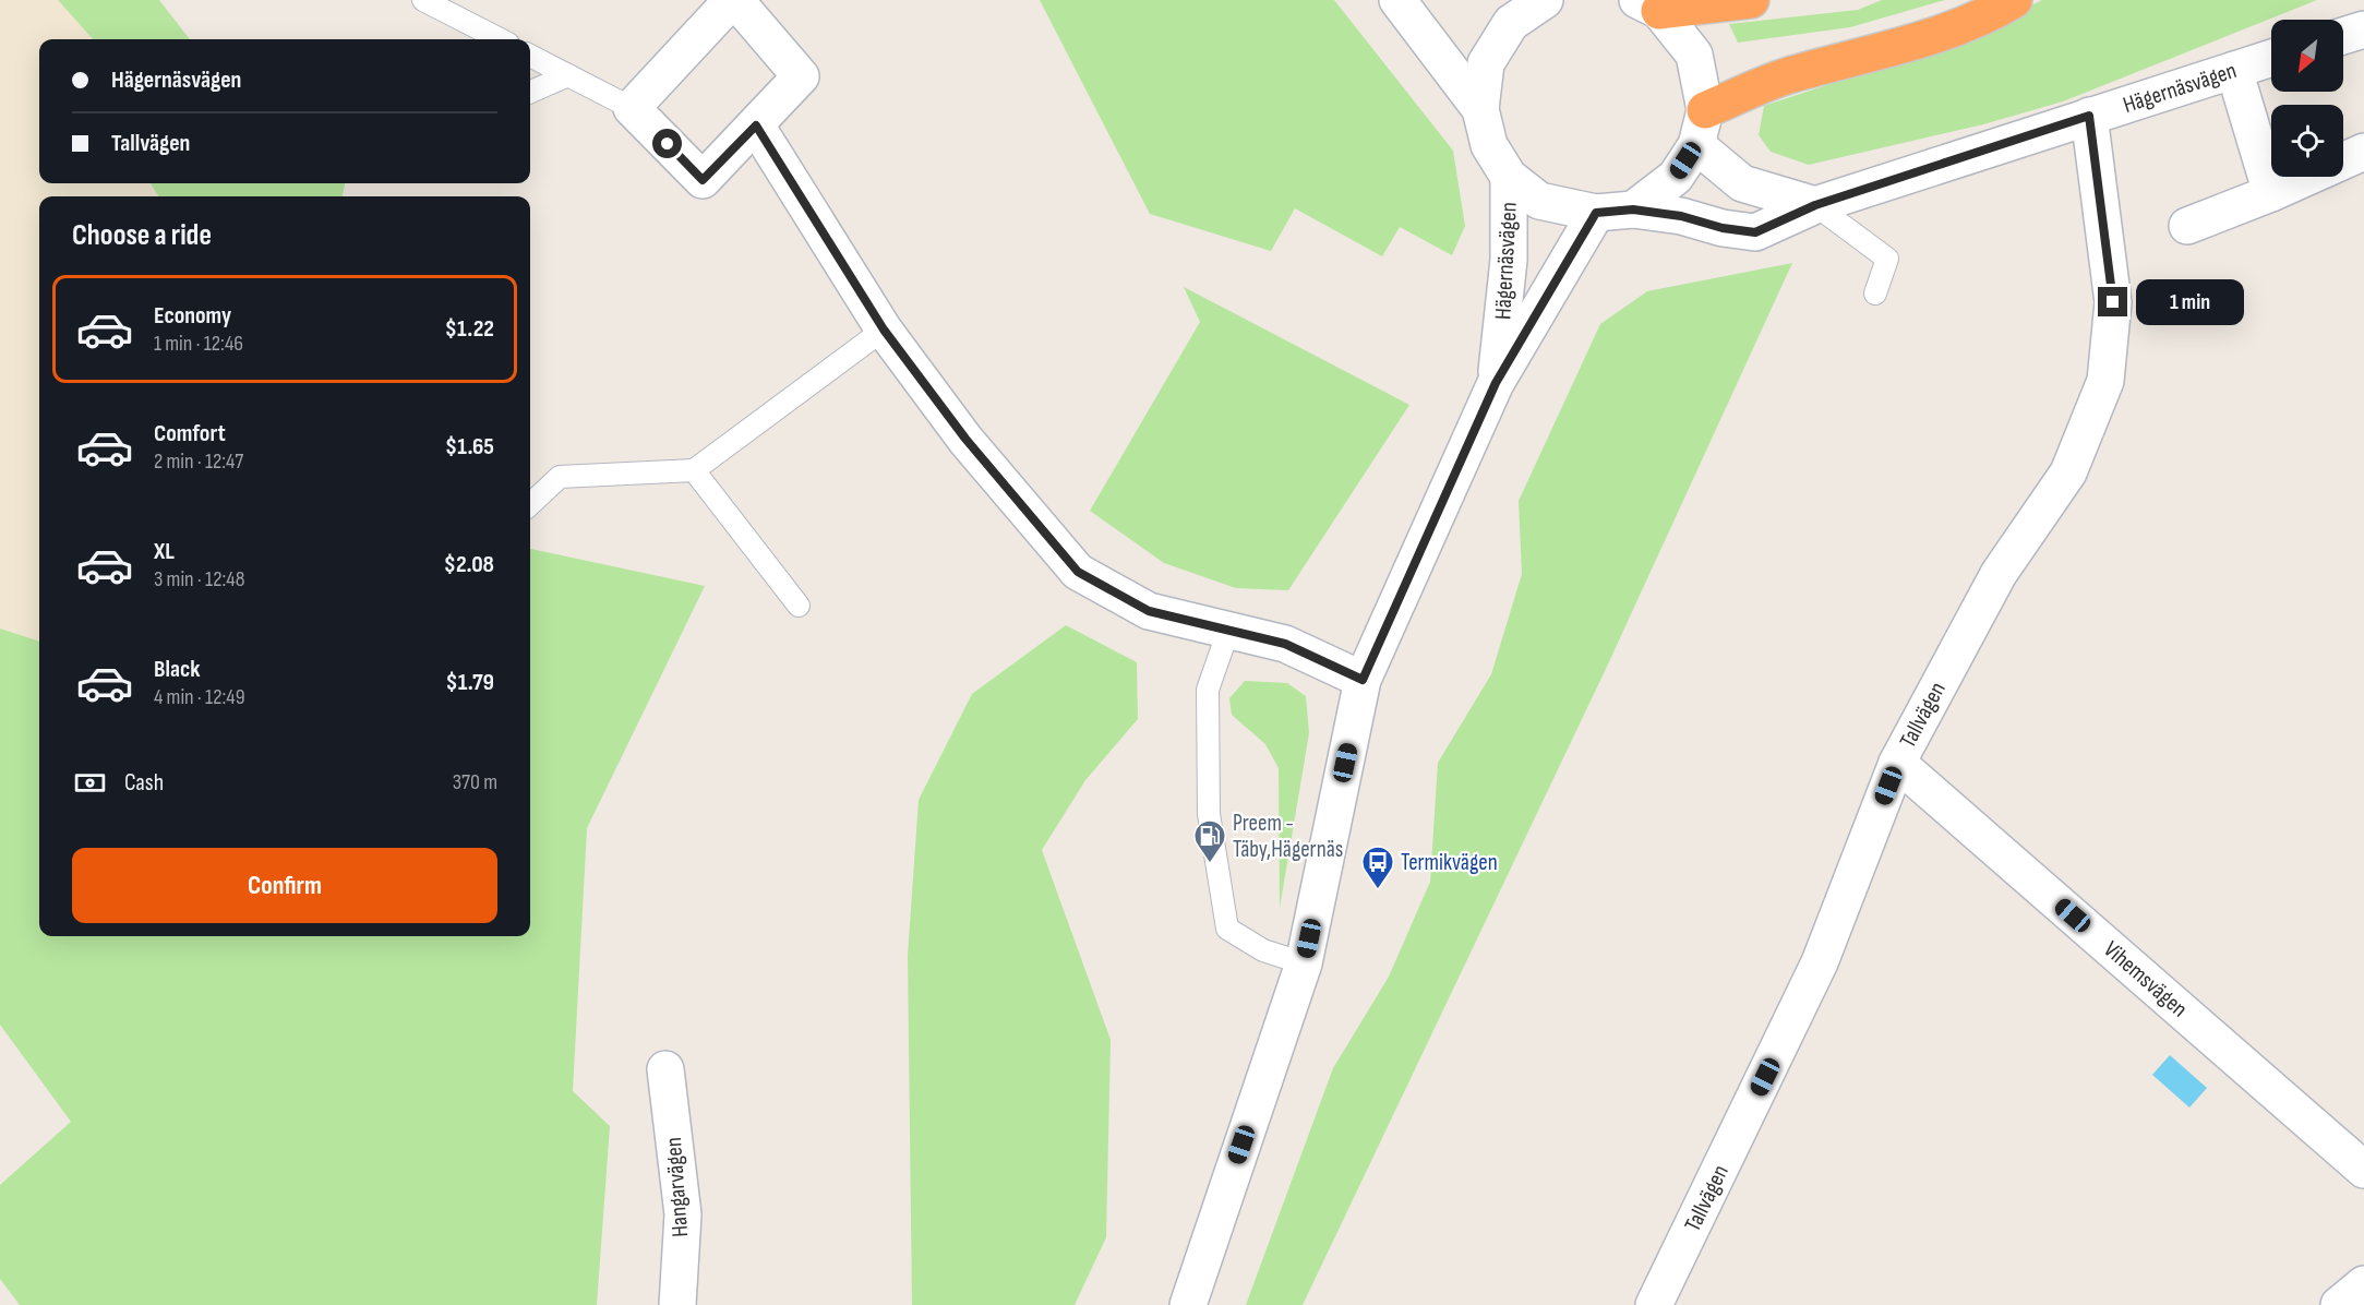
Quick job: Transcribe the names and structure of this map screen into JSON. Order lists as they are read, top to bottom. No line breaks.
{"streets":{"street":["Hägernäsvägen","Tallvägen","Vihemsvägen","Hangarvägen"]},"crossings":[["Hägernäsvägen","Tallvägen"],["Tallvägen","Vihemsvägen"]],"places":{"fuel station":["Preem - Täby,Hägernäs"],"bus stop":["Termikvägen"]},"north":"bottom left","page":{"banner":["Hägernäsvägen","Tallvägen"],"heading":"Choose a ride","list":[{"name":"Economy","note":"1 min · 12:46","value":"$1.22"},{"name":"Comfort","note":"2 min · 12:47","value":"$1.65"},{"name":"XL","note":"3 min · 12:48","value":"$2.08"},{"name":"Black","note":"4 min · 12:49","value":"$1.79"}],"bubble":"1 min","pay":["Cash","370 m"],"buttons":"Confirm"}}
